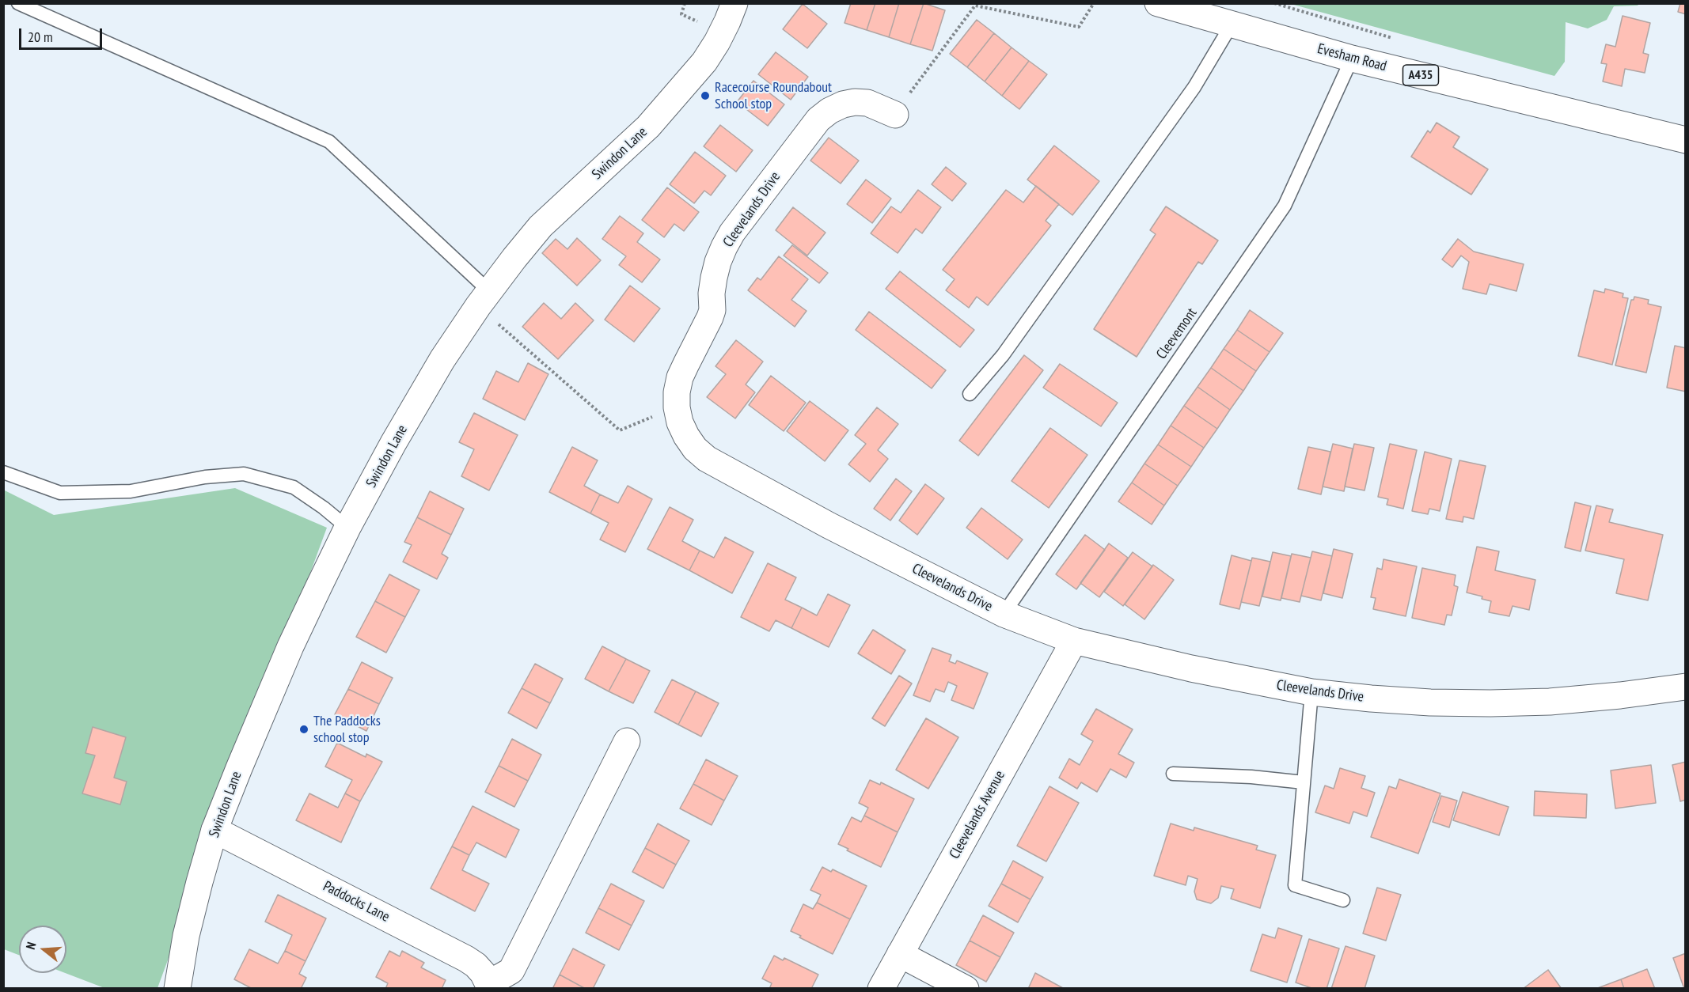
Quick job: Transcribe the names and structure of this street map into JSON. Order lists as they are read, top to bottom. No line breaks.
{"streets":{"street":["Evesham Road","A435","Swindon Lane","Cleevelands Drive","Cleevelands Avenue","Paddocks Lane"],"lane":["Cleevemont"]},"crossings":[["Evesham Road","Cleevemont"],["Swindon Lane","Paddocks Lane"],["Cleevelands Drive","Cleevemont"],["Cleevelands Drive","Cleevelands Avenue"]],"places":["Racecourse Roundabout School stop","The Paddocks school stop"],"scale_bar":"20 m","north":"left"}
